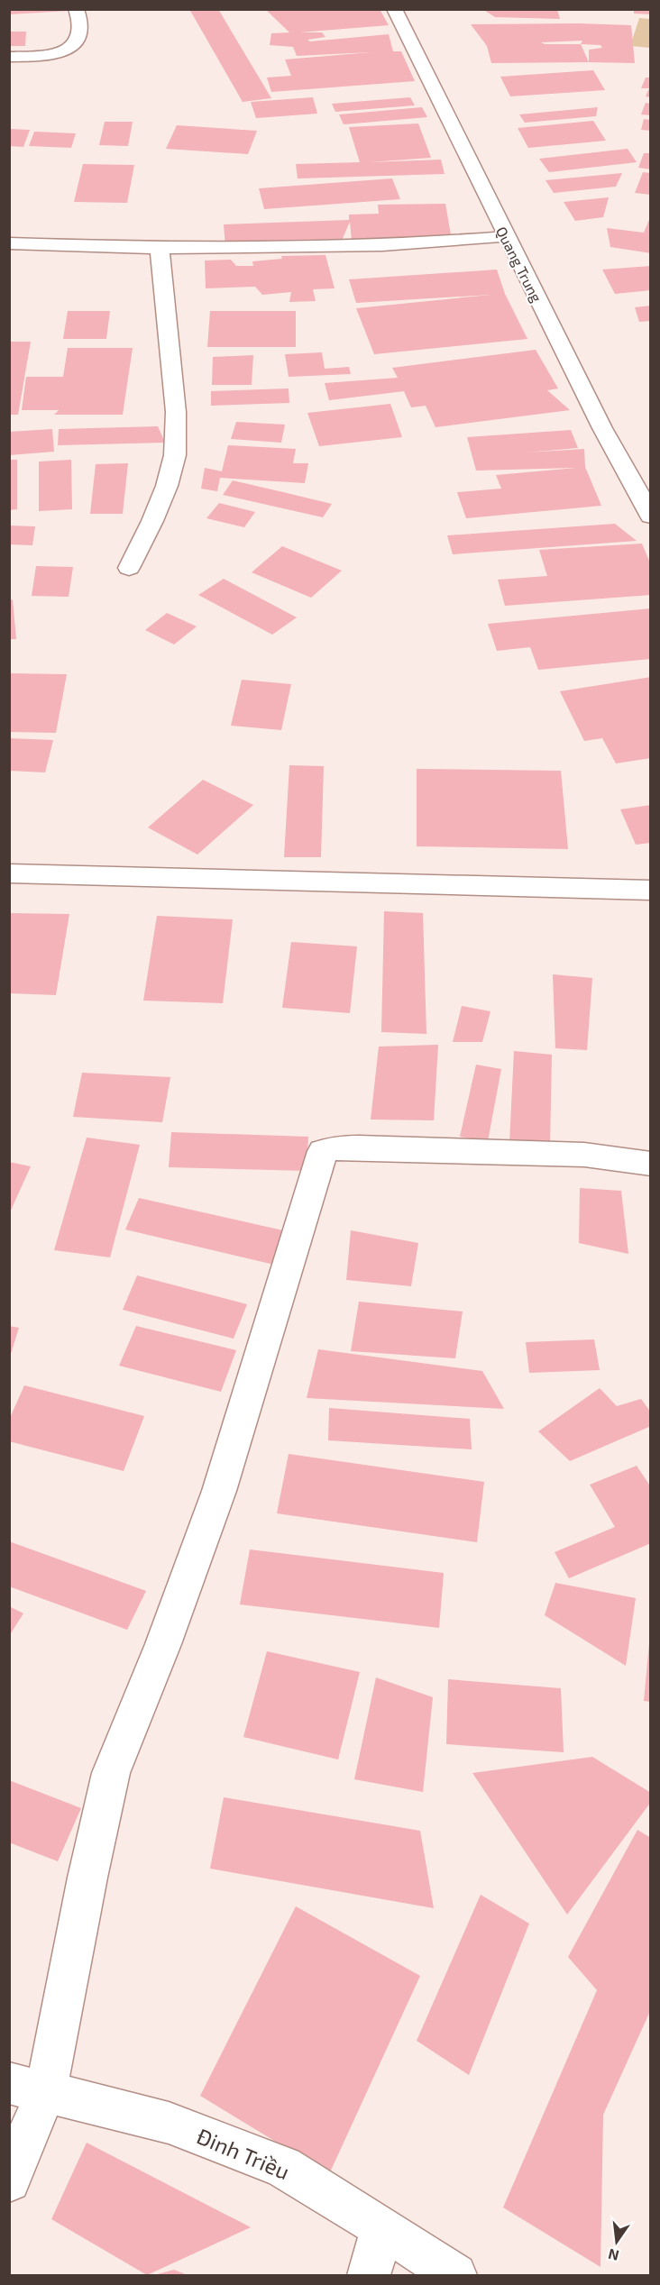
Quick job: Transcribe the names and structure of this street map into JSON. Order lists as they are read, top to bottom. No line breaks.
{"streets":{"street":["Quang Trung","Đinh Triều"]},"north":"bottom"}
